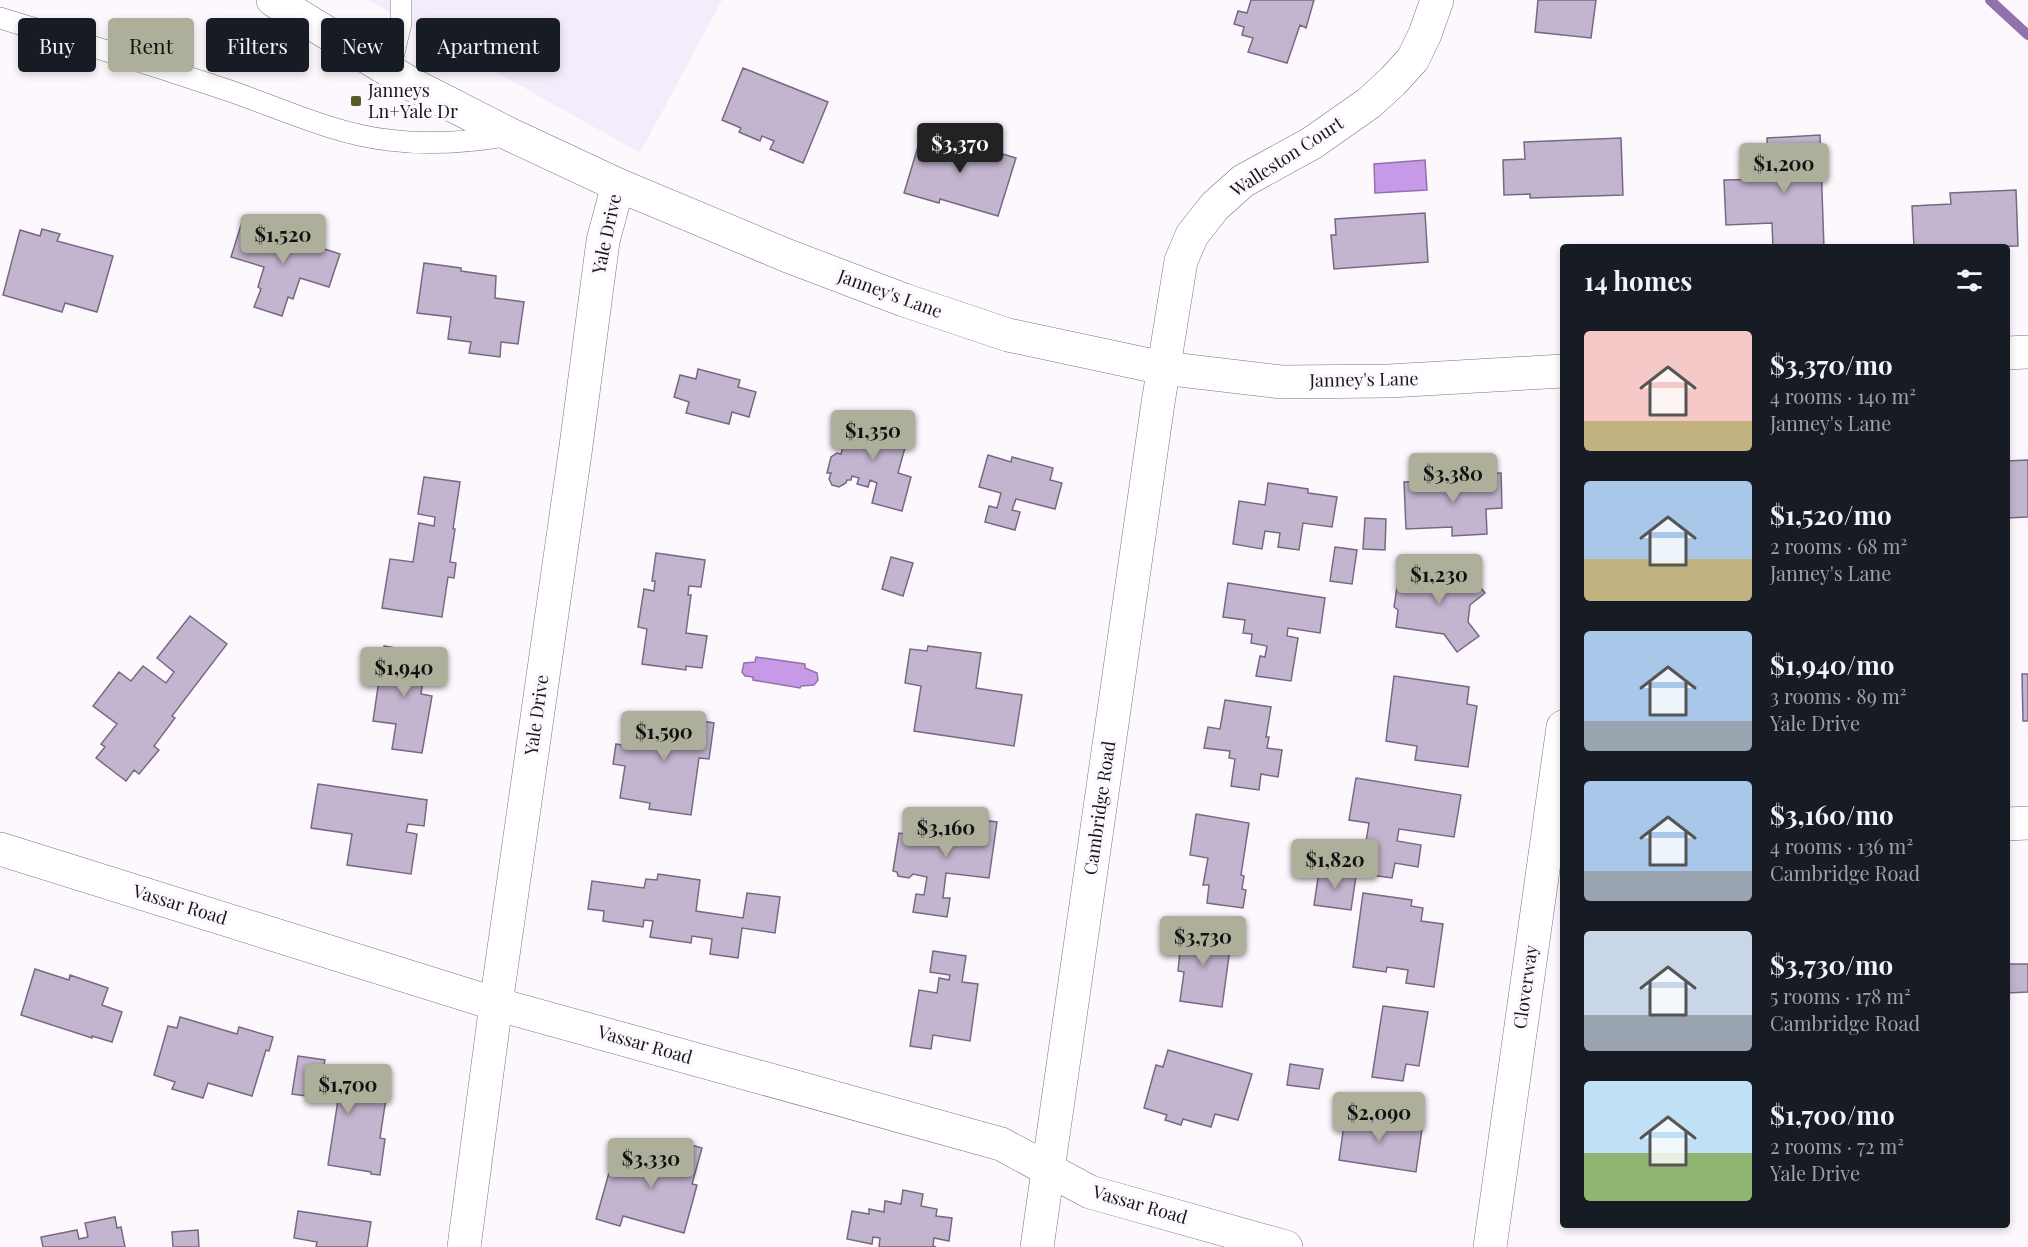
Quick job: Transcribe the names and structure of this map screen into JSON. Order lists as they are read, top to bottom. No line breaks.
{"streets":{"street":["Walleston Court","Yale Drive","Janney's Lane","Cambridge Road","Vassar Road","Cloverway"]},"crossings":[["Walleston Court","Janney's Lane"],["Walleston Court","Cambridge Road"],["Yale Drive","Janney's Lane"],["Yale Drive","Vassar Road"],["Janney's Lane","Cambridge Road"],["Cambridge Road","Vassar Road"]],"places":{"transit":["Janneys Ln+Yale Dr"]},"page":{"chip":["Buy","Rent","Filters","New","Apartment"],"price":["$3,370","$1,200","$1,520","$1,350","$3,380","$1,230","$1,940","$1,590","$3,160","$1,820","$3,730","$1,700","$2,090","$3,330"],"heading":"14 homes","list":[{"name":"$3,370/mo","note":"4 rooms · 140 m² · Janney's Lane"},{"name":"$1,520/mo","note":"2 rooms · 68 m² · Janney's Lane"},{"name":"$1,940/mo","note":"3 rooms · 89 m² · Yale Drive"},{"name":"$3,160/mo","note":"4 rooms · 136 m² · Cambridge Road"},{"name":"$3,730/mo","note":"5 rooms · 178 m² · Cambridge Road"},{"name":"$1,700/mo","note":"2 rooms · 72 m² · Yale Drive"}]}}
